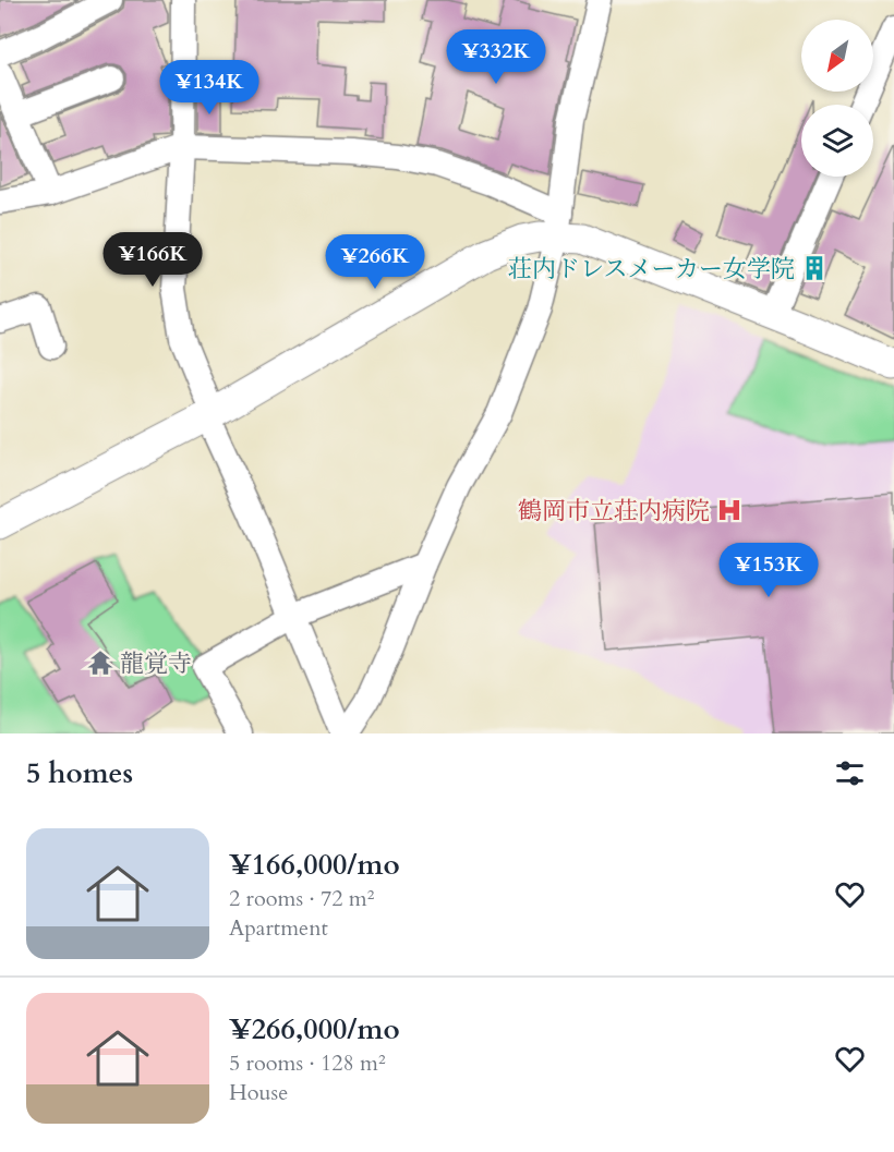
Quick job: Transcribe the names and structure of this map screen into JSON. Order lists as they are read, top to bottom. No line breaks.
{"places":{"building":["荘内ドレスメーカー女学院"],"hospital":["鶴岡市立荘内病院"],"temple":["龍覚寺"]},"north":"bottom left","page":{"price":["¥332K","¥134K","¥166K","¥266K","¥153K"],"heading":"5 homes","list":[{"name":"¥166,000/mo","note":"2 rooms · 72 m² · Apartment"},{"name":"¥266,000/mo","note":"5 rooms · 128 m² · House"}]}}
